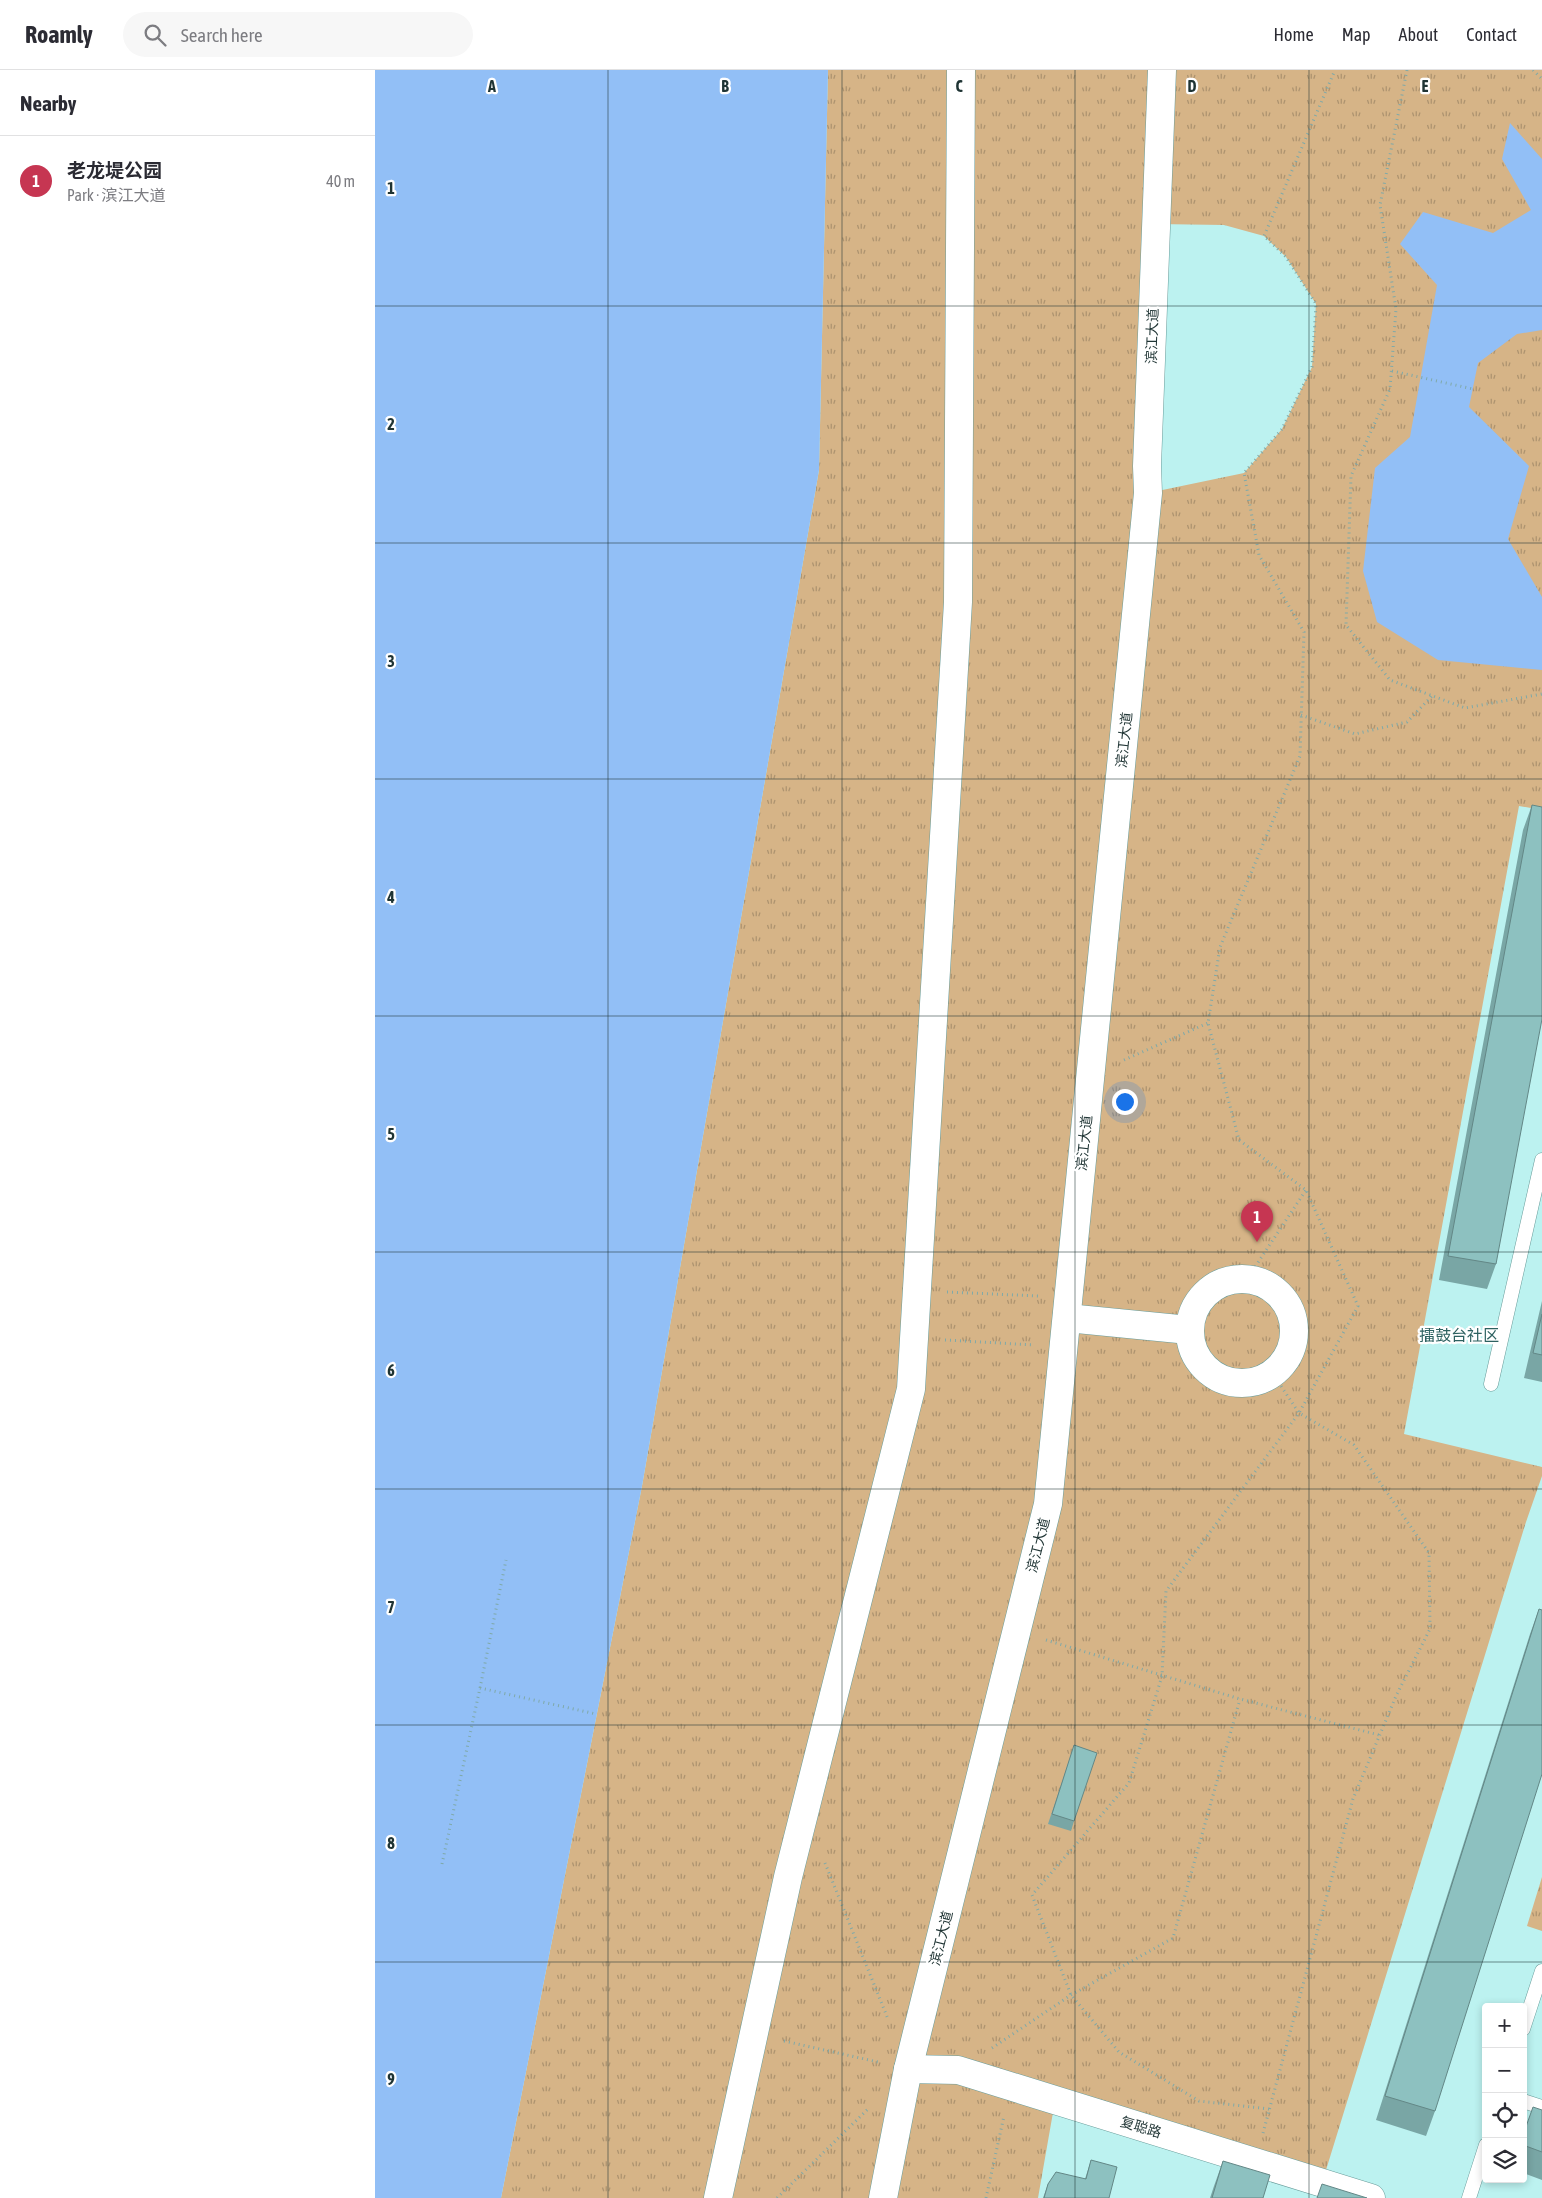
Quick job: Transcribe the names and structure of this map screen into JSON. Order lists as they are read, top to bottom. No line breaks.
{"streets":{"street":["滨江大道","复聪路"]},"crossings":[["滨江大道","复聪路"]],"districts":["擂鼓台社区"],"page":{"header":"Roamly","search":"Search here","nav":["Home","Map","About","Contact"],"heading":"Nearby","list":[{"mark":"1","name":"老龙堤公园","note":"Park · 滨江大道","value":"40 m"}],"pins":"1","map_buttons":["+","−"]},"grid":{"columns":["A","B","C","D","E"],"rows":["1","2","3","4","5","6","7","8","9"]}}
